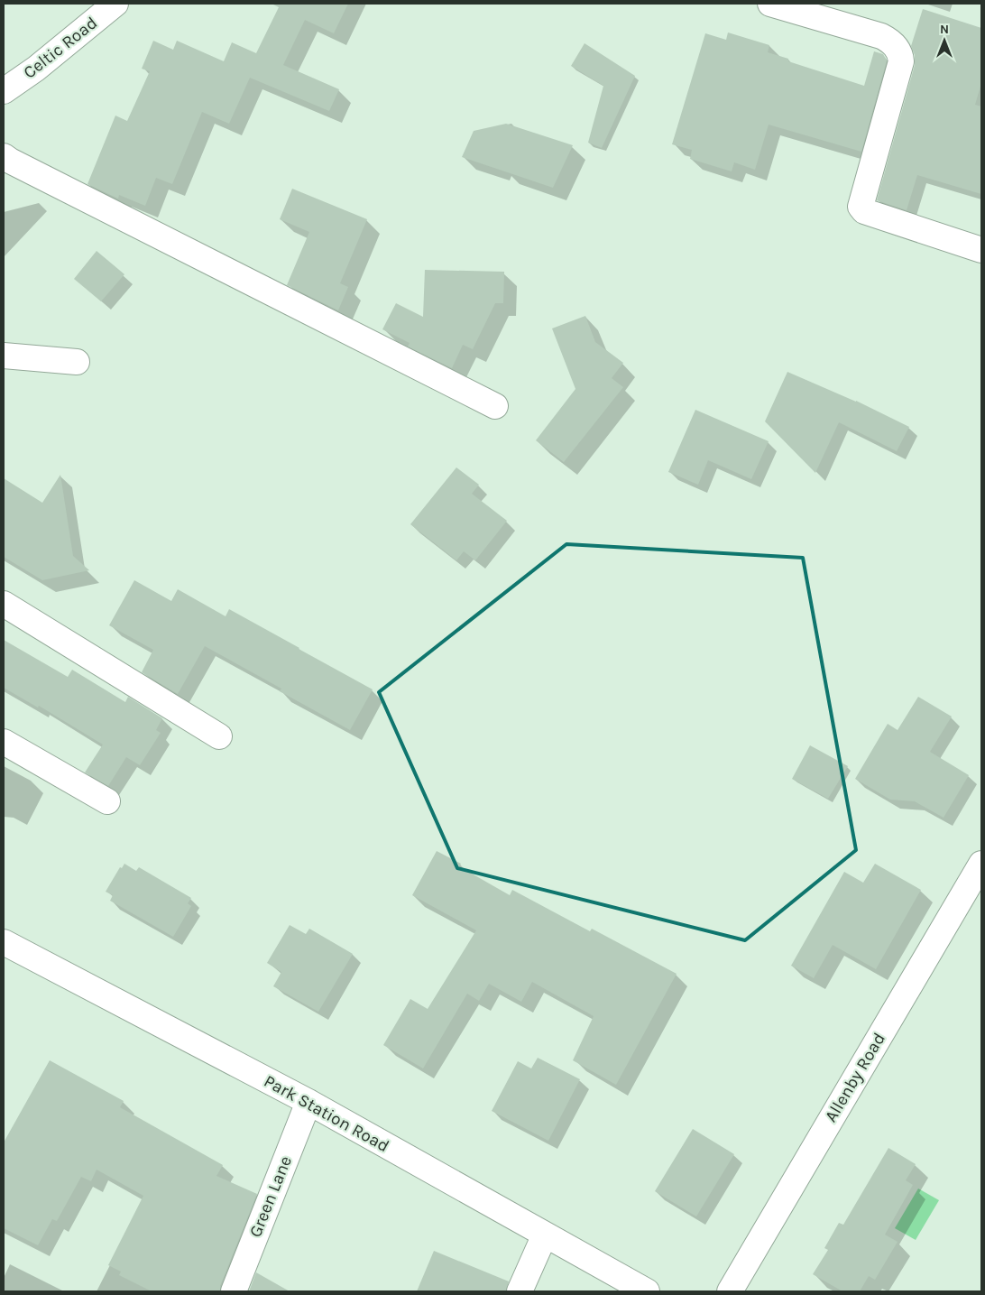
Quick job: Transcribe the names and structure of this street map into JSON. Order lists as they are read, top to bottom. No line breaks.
{"streets":{"street":["Celtic Road","Allenby Road","Park Station Road","Green Lane"]},"crossings":[["Park Station Road","Green Lane"]],"north":"top"}
